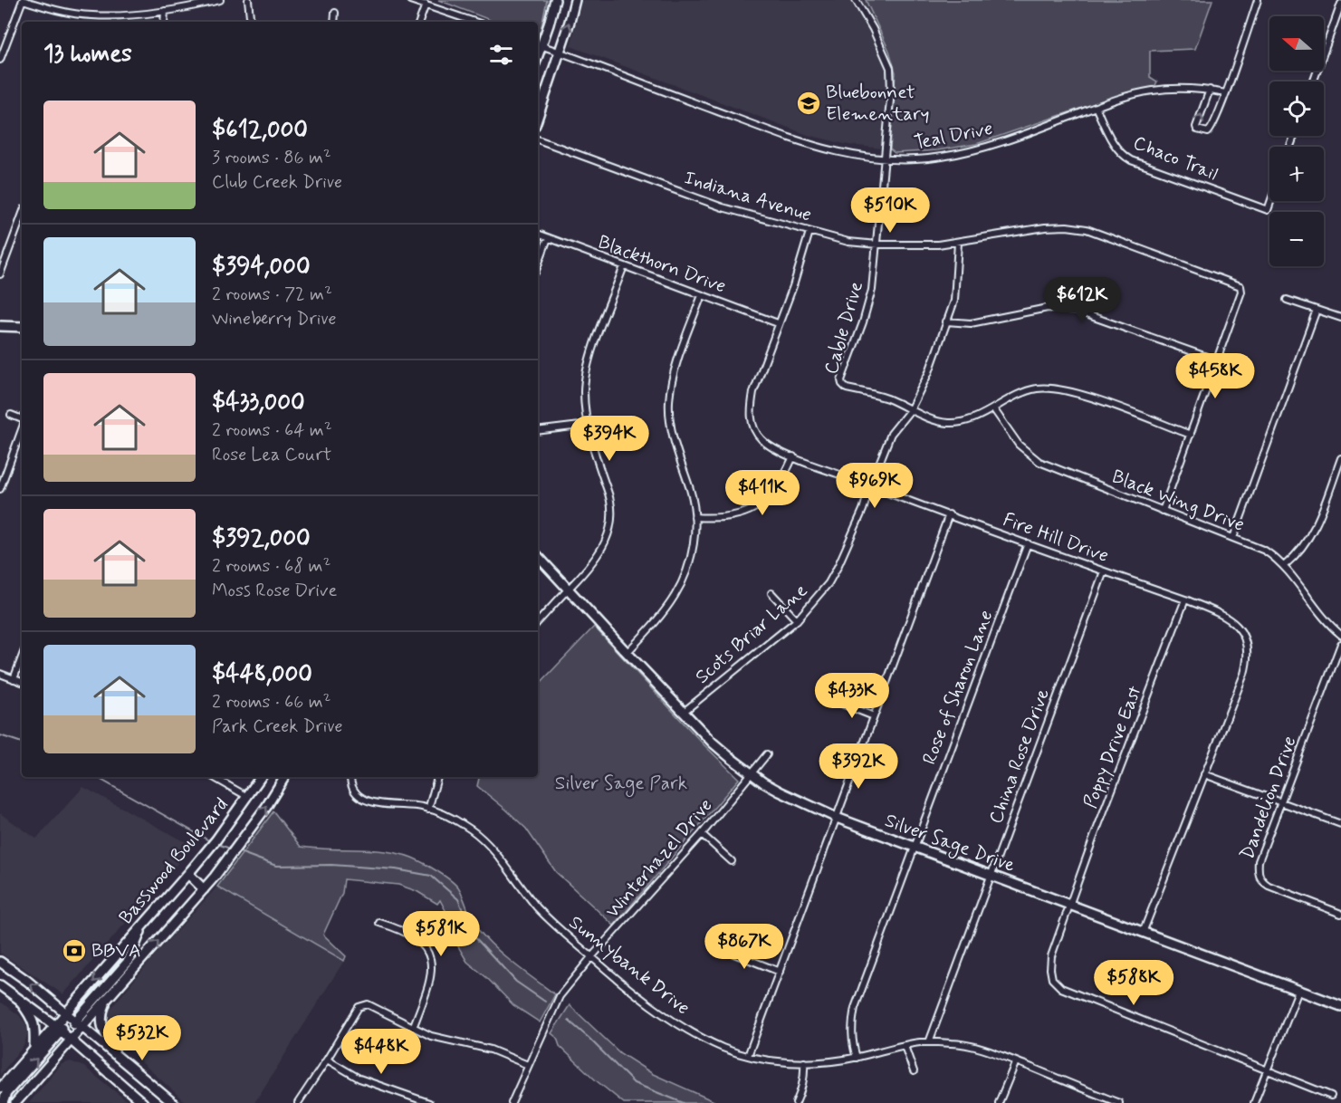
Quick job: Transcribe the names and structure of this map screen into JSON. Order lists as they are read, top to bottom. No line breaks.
{"streets":{"main road":["Silver Sage Drive","Basswood Boulevard"],"street":["Teal Drive","Chaco Trail","Indiana Avenue","Blackthorn Drive","Cable Drive","Black Wing Drive","Fire Hill Drive","Scots Briar Lane","Rose of Sharon Lane","Poppy Drive East","China Rose Drive","Dandelion Drive","Winterhazel Drive","Sunnybank Drive"]},"crossings":[["Teal Drive","Chaco Trail"],["Teal Drive","Cable Drive"],["Indiana Avenue","Cable Drive"],["Indiana Avenue","Fire Hill Drive"],["Indiana Avenue","Scots Briar Lane"],["Blackthorn Drive","Fire Hill Drive"],["Cable Drive","Scots Briar Lane"],["Fire Hill Drive","Scots Briar Lane"],["Fire Hill Drive","Rose of Sharon Lane"],["Fire Hill Drive","Poppy Drive East"],["Fire Hill Drive","China Rose Drive"],["Fire Hill Drive","Silver Sage Drive"],["Scots Briar Lane","Silver Sage Drive"],["Rose of Sharon Lane","Silver Sage Drive"],["Rose of Sharon Lane","Sunnybank Drive"],["Poppy Drive East","Silver Sage Drive"],["China Rose Drive","Silver Sage Drive"],["China Rose Drive","Sunnybank Drive"],["Silver Sage Drive","Winterhazel Drive"],["Winterhazel Drive","Sunnybank Drive"]],"parks":["Silver Sage Park"],"places":{"school or university":["Bluebonnet Elementary"],"bank":["BBVA"]},"north":"left","page":{"map_buttons":["+","−"],"heading":"13 homes","list":[{"name":"$612,000","note":"3 rooms · 86 m² · Club Creek Drive"},{"name":"$394,000","note":"2 rooms · 72 m² · Wineberry Drive"},{"name":"$433,000","note":"2 rooms · 64 m² · Rose Lea Court"},{"name":"$392,000","note":"2 rooms · 68 m² · Moss Rose Drive"},{"name":"$448,000","note":"2 rooms · 66 m² · Park Creek Drive"}],"price":["$510K","$612K","$458K","$394K","$969K","$411K","$433K","$392K","$581K","$867K","$588K","$532K","$448K"]}}
